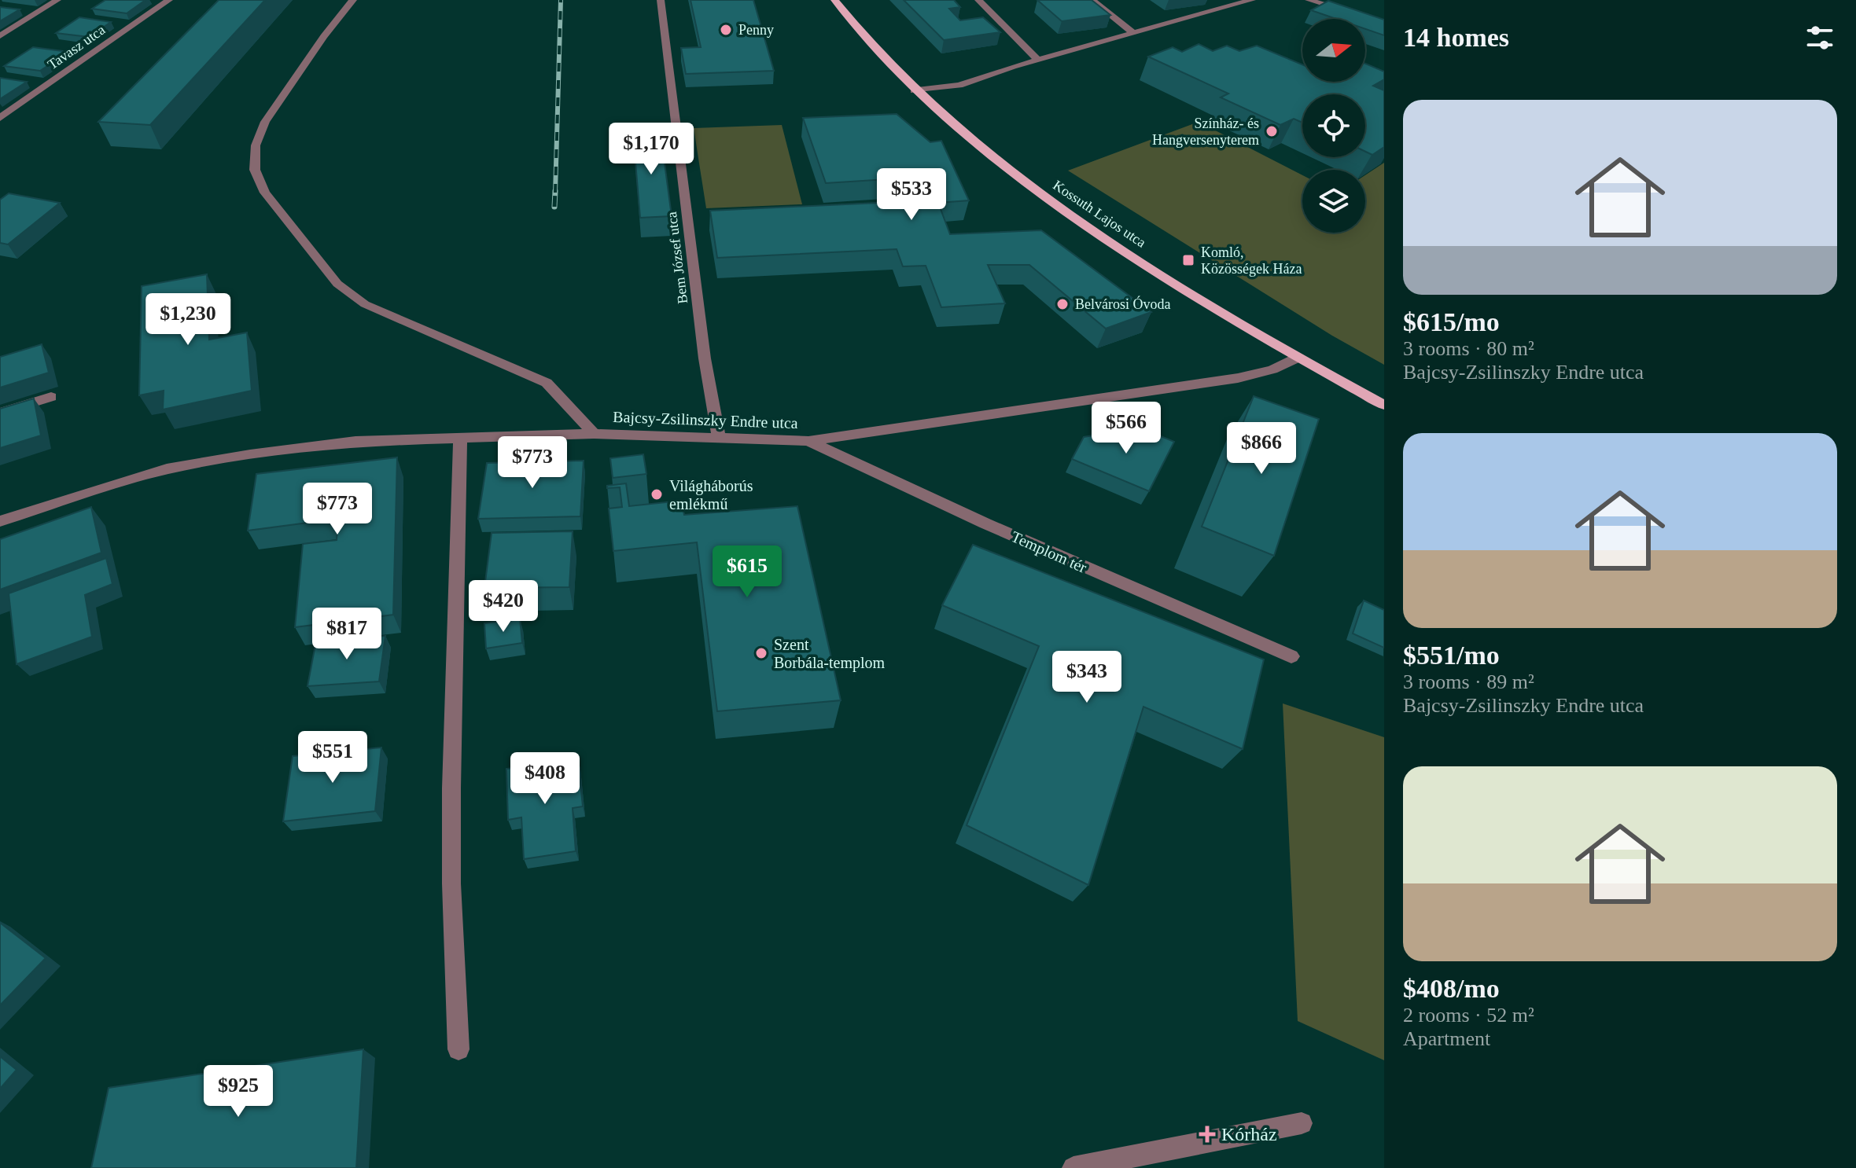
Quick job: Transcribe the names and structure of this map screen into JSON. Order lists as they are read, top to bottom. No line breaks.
{"streets":{"main road":["Kossuth Lajos utca"],"street":["Tavasz utca","Bem József utca","Bajcsy-Zsilinszky Endre utca","Templom tér"]},"crossings":[["Kossuth Lajos utca","Bajcsy-Zsilinszky Endre utca"],["Bem József utca","Bajcsy-Zsilinszky Endre utca"],["Bajcsy-Zsilinszky Endre utca","Templom tér"]],"places":{"other":["Penny","Színház- és Hangversenyterem","Belvárosi Óvoda","Világháborús emlékmű","Szent Borbála-templom"],"transit":["Komló, Közösségek Háza"],"health":["Kórház"]},"north":"right","page":{"heading":"14 homes","list":[{"name":"$615/mo","note":"3 rooms · 80 m² · Bajcsy-Zsilinszky Endre utca"},{"name":"$551/mo","note":"3 rooms · 89 m² · Bajcsy-Zsilinszky Endre utca"},{"name":"$408/mo","note":"2 rooms · 52 m² · Apartment"}],"price":["$1,170","$533","$1,230","$566","$866","$773","$773","$615","$420","$817","$343","$551","$408","$925"]}}
